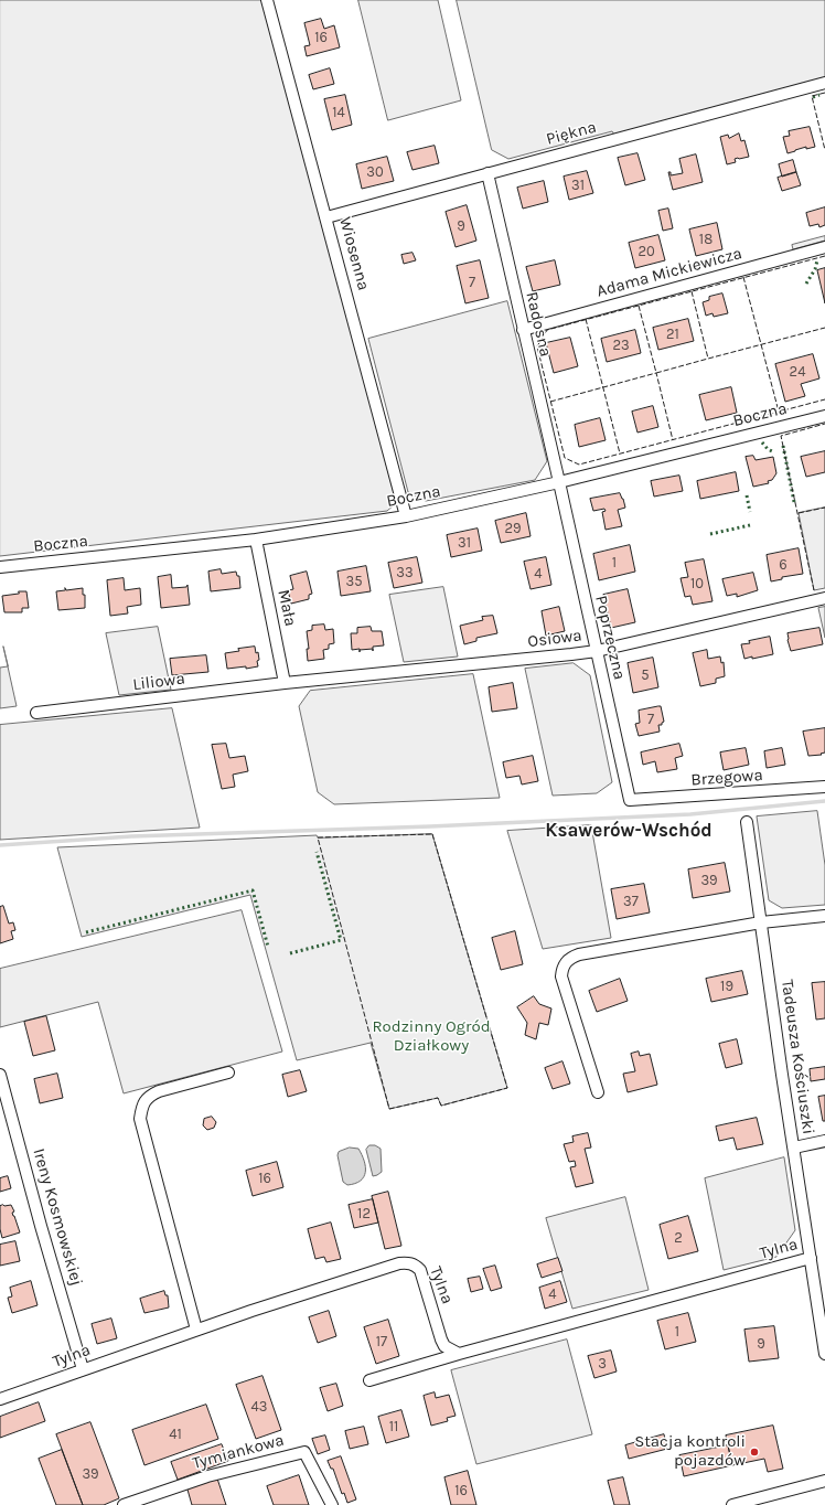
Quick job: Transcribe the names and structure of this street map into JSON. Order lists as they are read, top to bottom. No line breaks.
{"streets":{"street":["Piękna","Wiosenna","Adama Mickiewicza","Radosna","Boczna","Mała","Poprzeczna","Osiowa","Liliowa","Brzegowa","Tadeusza Kościuszki","Ireny Kosmowskiej","Tylna","Tymiankowa"]},"crossings":[["Piękna","Wiosenna"],["Piękna","Radosna"],["Wiosenna","Boczna"],["Adama Mickiewicza","Radosna"],["Radosna","Boczna"],["Radosna","Poprzeczna"],["Boczna","Mała"],["Boczna","Poprzeczna"],["Mała","Osiowa"],["Mała","Liliowa"],["Poprzeczna","Osiowa"],["Poprzeczna","Brzegowa"],["Osiowa","Liliowa"],["Tadeusza Kościuszki","Tylna"],["Ireny Kosmowskiej","Tylna"]],"districts":["Ksawerów-Wschód"],"parks":["Rodzinny Ogród Działkowy"],"places":["Stacja kontroli pojazdów"],"house_numbers":["16","14","30","31","9","18","20","7","21","23","24","29","31","1","6","33","4","35","10","5","7","39","37","19","16","12","2","4","1","17","9","3","43","11","41","39","16"]}
